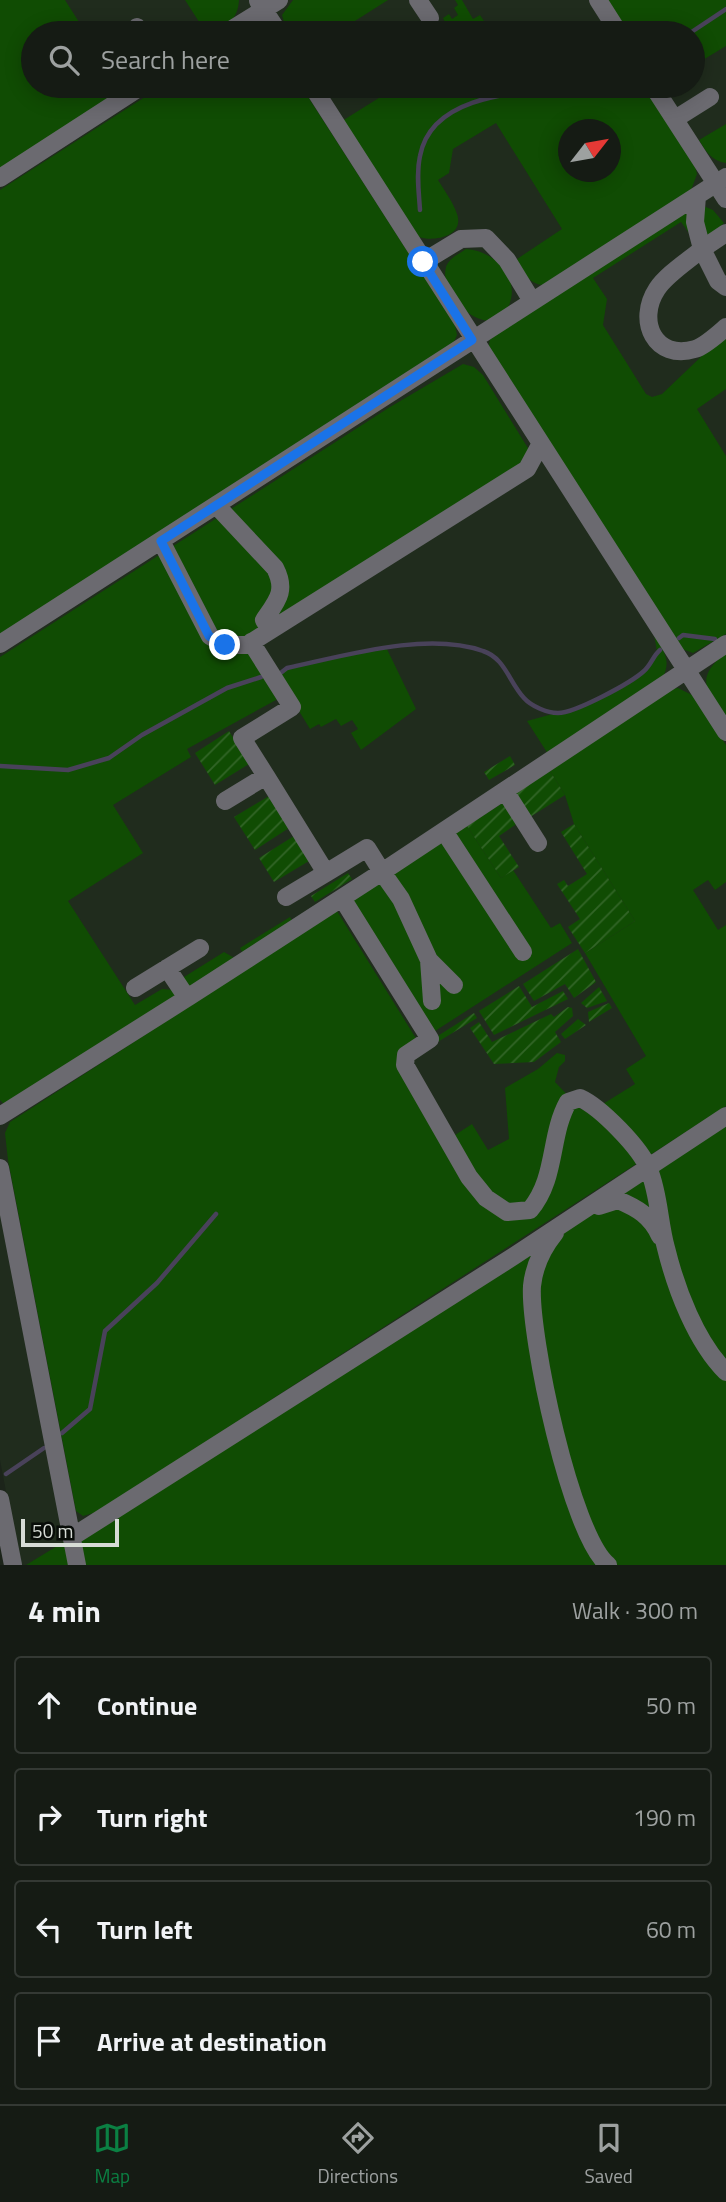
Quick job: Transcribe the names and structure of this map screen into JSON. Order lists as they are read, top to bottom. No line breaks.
{"scale_bar":"50 m","north":"top right","page":{"search":"Search here","scale":"50 m","heading":["4 min","Walk · 300 m"],"list":[["Continue","50 m"],["Turn right","190 m"],["Turn left","60 m"],"Arrive at destination"],"nav":["Map","Directions","Saved"]}}
